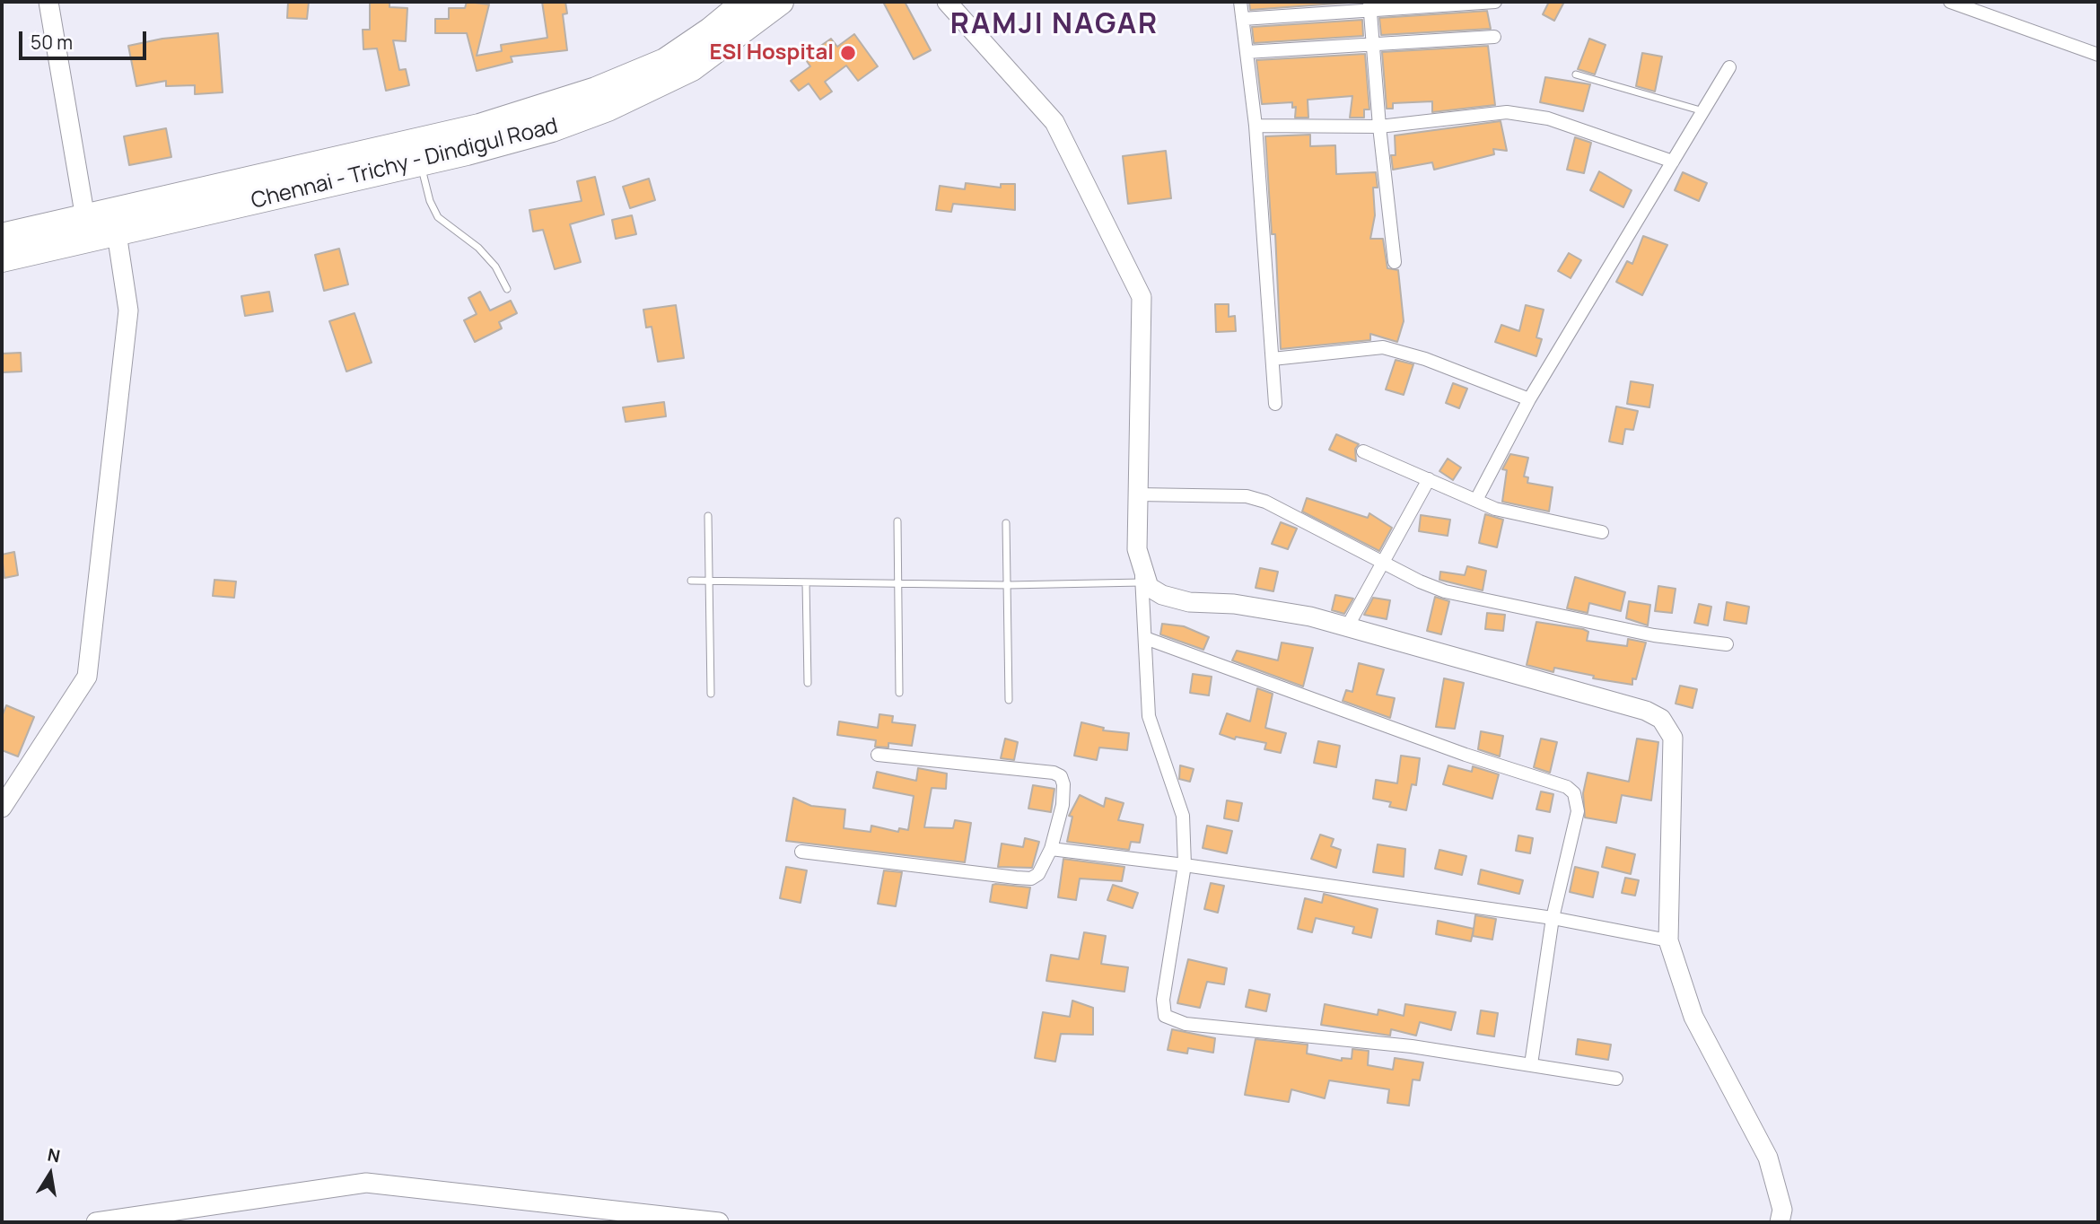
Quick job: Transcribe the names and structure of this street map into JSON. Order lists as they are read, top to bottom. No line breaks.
{"streets":{"highway":["Chennai - Trichy - Dindigul Road"]},"districts":["RAMJI NAGAR"],"places":["ESI Hospital"],"scale_bar":"50 m","north":"top"}
